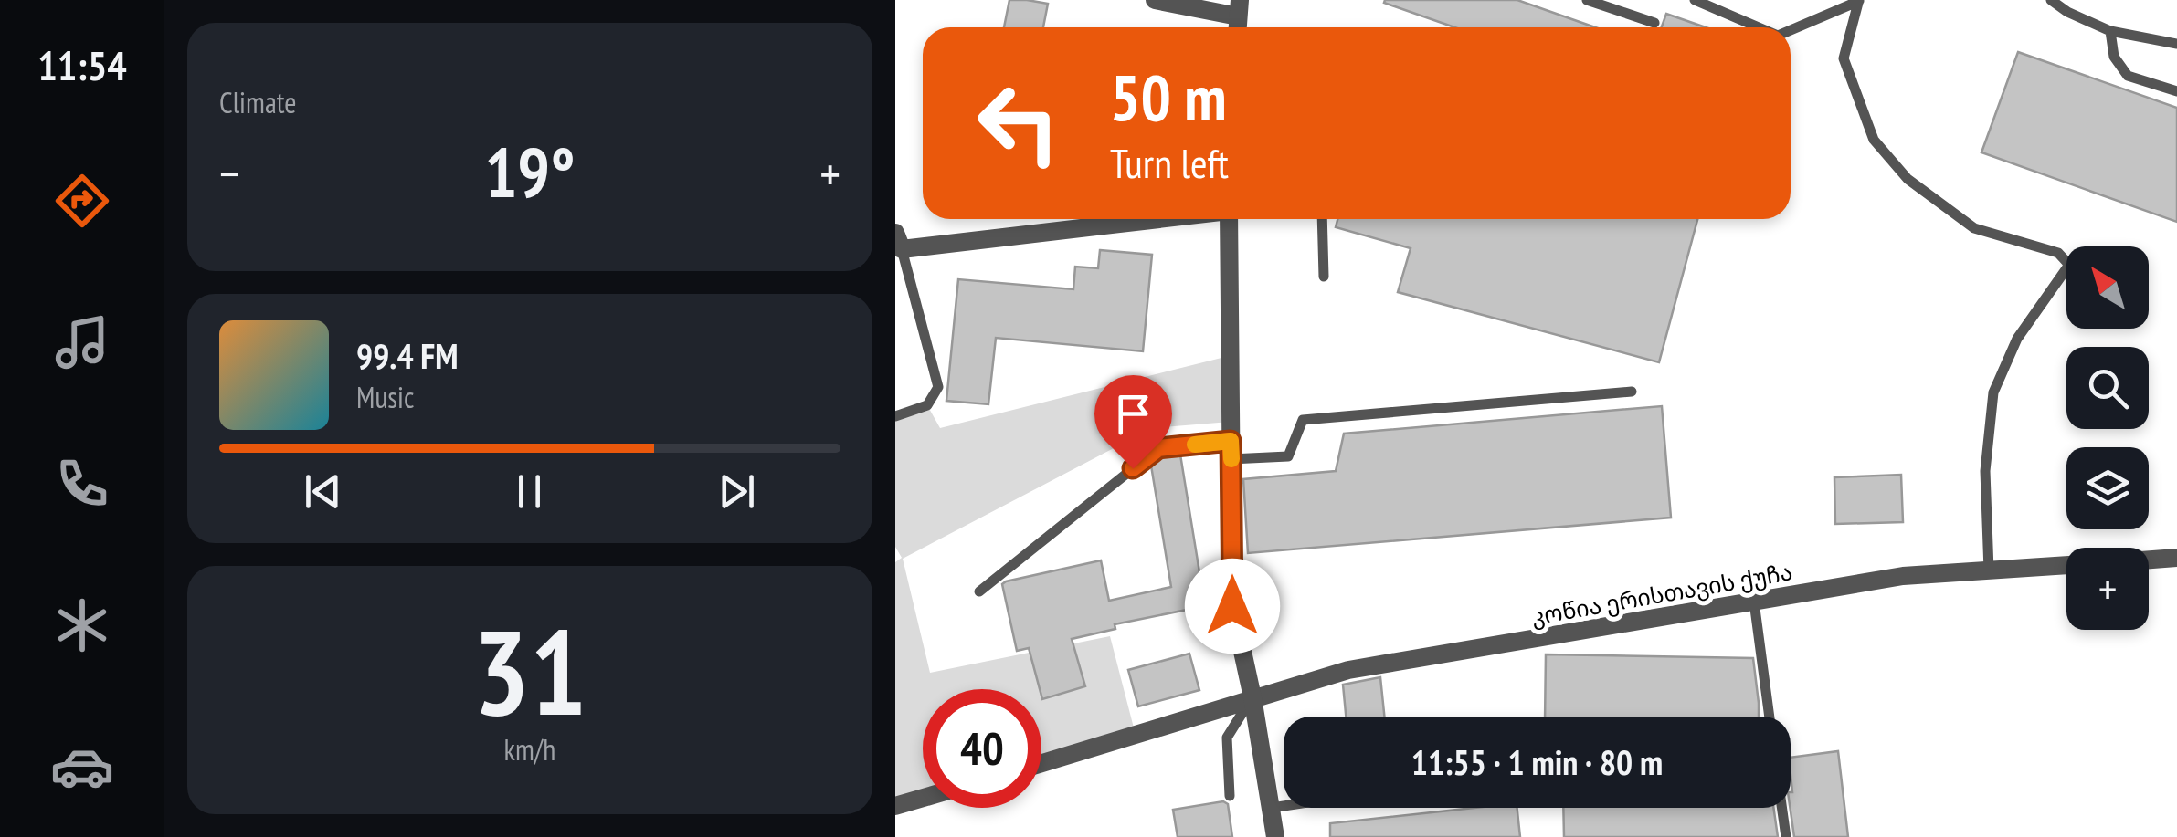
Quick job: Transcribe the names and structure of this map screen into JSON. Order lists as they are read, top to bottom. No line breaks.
{"streets":{"street":["კოწია ერისთავის ქუჩა"]},"north":"top left","page":{"tabs":"11:54","tile":["Climate",["31","km/h"]],"turn":["50 m","Turn left"],"heat":["−","19°","+"],"map_buttons":"+","song":["99.4 FM","Music"],"limit":"40","trip":"11:55 · 1 min · 80 m"}}
